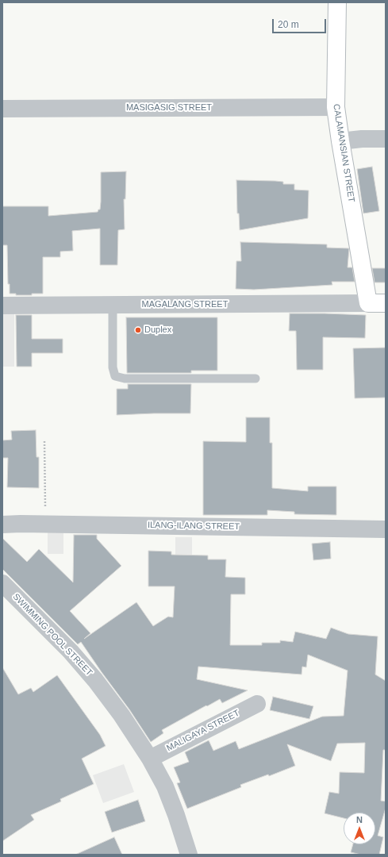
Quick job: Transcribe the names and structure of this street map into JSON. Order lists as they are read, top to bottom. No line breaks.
{"streets":{"street":["MASIGASIG STREET","CALAMANSIAN STREET","MAGALANG STREET","ILANG-ILANG STREET","SWIMMING POOL STREET","MALIGAYA STREET"]},"crossings":[["MASIGASIG STREET","CALAMANSIAN STREET"],["CALAMANSIAN STREET","MAGALANG STREET"],["SWIMMING POOL STREET","MALIGAYA STREET"]],"places":["Duplex"],"scale_bar":"20 m","north":"top"}
